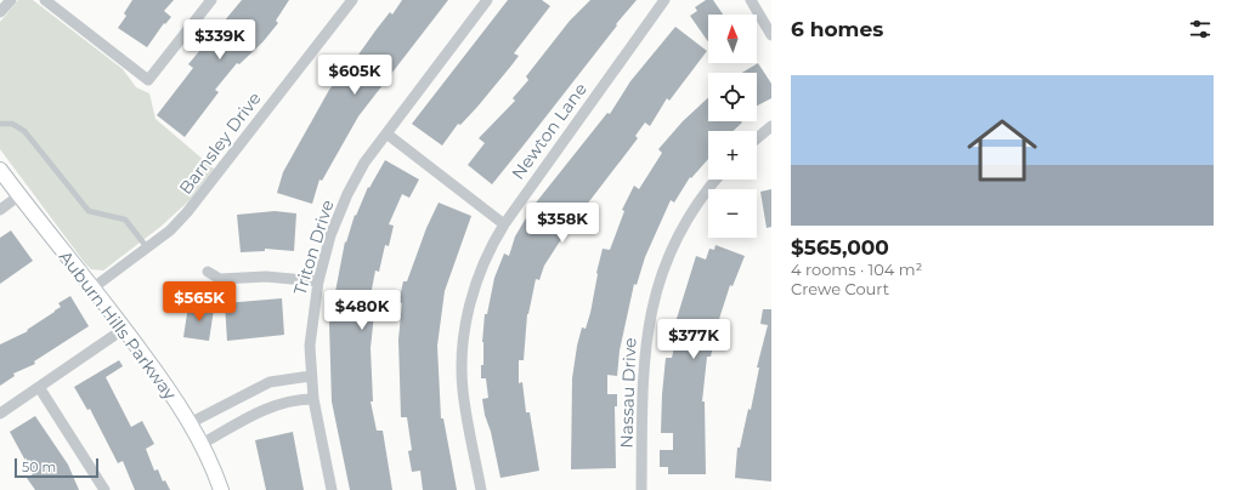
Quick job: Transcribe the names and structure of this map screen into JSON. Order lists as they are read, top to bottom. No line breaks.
{"streets":{"street":["Newton Lane","Barnsley Drive","Triton Drive","Auburn Hills Parkway","Nassau Drive"]},"crossings":[["Barnsley Drive","Auburn Hills Parkway"]],"scale_bar":"50 m","north":"top","page":{"heading":"6 homes","map_buttons":["+","−"],"price":["$339K","$605K","$358K","$565K","$480K","$377K"],"list":[{"name":"$565,000","note":"4 rooms · 104 m² · Crewe Court"}],"scale":"50 m"}}
